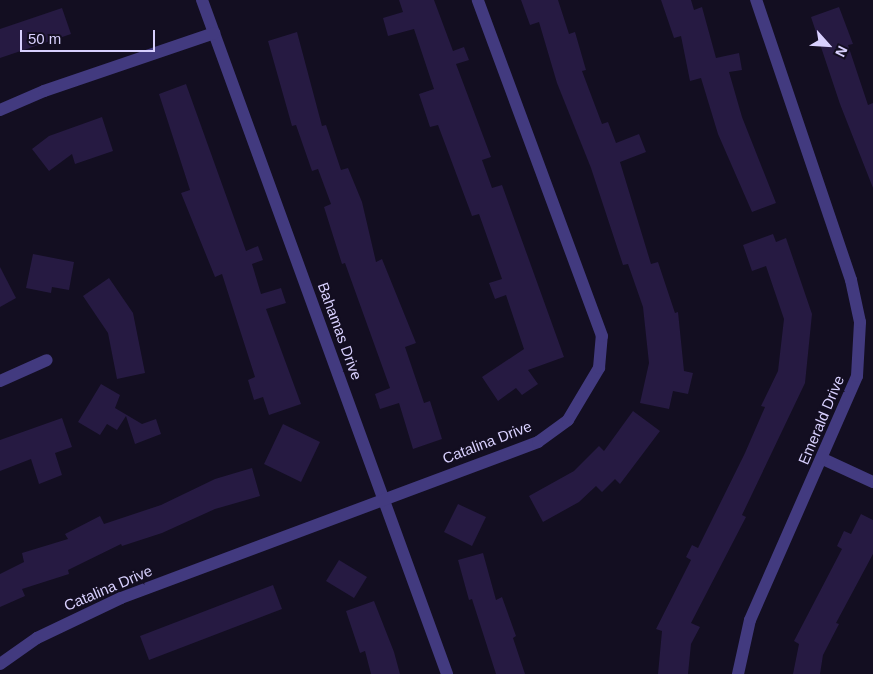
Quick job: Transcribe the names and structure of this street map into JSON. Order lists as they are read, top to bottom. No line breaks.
{"streets":{"street":["Bahamas Drive","Emerald Drive","Catalina Drive"]},"crossings":[["Bahamas Drive","Catalina Drive"]],"scale_bar":"50 m","north":"bottom right"}
